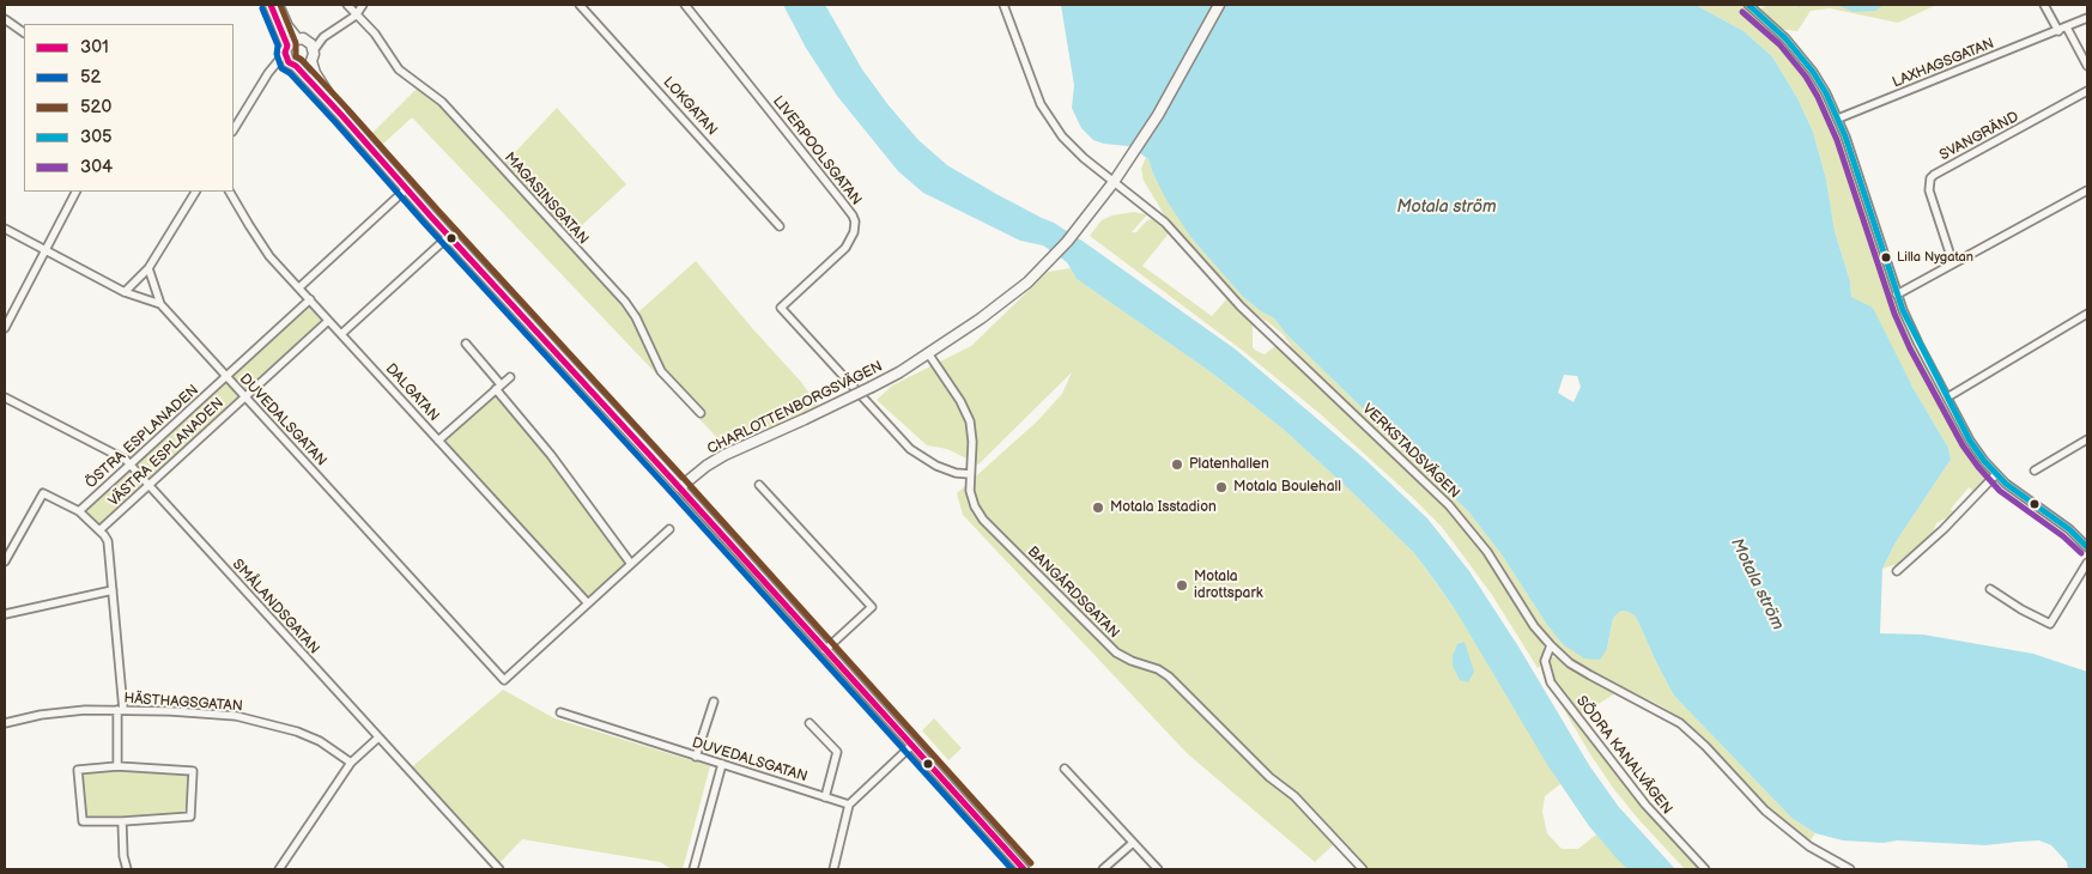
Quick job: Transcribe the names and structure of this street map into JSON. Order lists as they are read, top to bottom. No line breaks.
{"streets":{"main road":["CHARLOTTENBORGSVÄGEN"],"street":["LAXHAGSGATAN","LOKGATAN","SVANGRÄND","LIVERPOOLSGATAN","MAGASINSGATAN","DALGATAN","DUVEDALSGATAN","ÖSTRA ESPLANADEN","VERKSTADSVÄGEN","VÄSTRA ESPLANADEN","BANGÅRDSGATAN","SMÅLANDSGATAN","HÄSTHAGSGATAN","SÖDRA KANALVÄGEN"]},"crossings":[["LIVERPOOLSGATAN","BANGÅRDSGATAN"],["DALGATAN","DUVEDALSGATAN"],["DALGATAN","ÖSTRA ESPLANADEN"],["DALGATAN","VÄSTRA ESPLANADEN"],["CHARLOTTENBORGSVÄGEN","VERKSTADSVÄGEN"],["CHARLOTTENBORGSVÄGEN","BANGÅRDSGATAN"],["DUVEDALSGATAN","ÖSTRA ESPLANADEN"],["DUVEDALSGATAN","VÄSTRA ESPLANADEN"],["ÖSTRA ESPLANADEN","SMÅLANDSGATAN"],["VERKSTADSVÄGEN","SÖDRA KANALVÄGEN"],["VÄSTRA ESPLANADEN","SMÅLANDSGATAN"]],"water":["Motala ström"],"places":["Lilla Nygatan","Platenhallen","Motala Boulehall","Motala Isstadion","Motala idrottspark"],"lines":["transit line 301","transit line 520","transit line 305","transit line 52","transit line 304"],"legend":["301","52","520","305","304"]}
